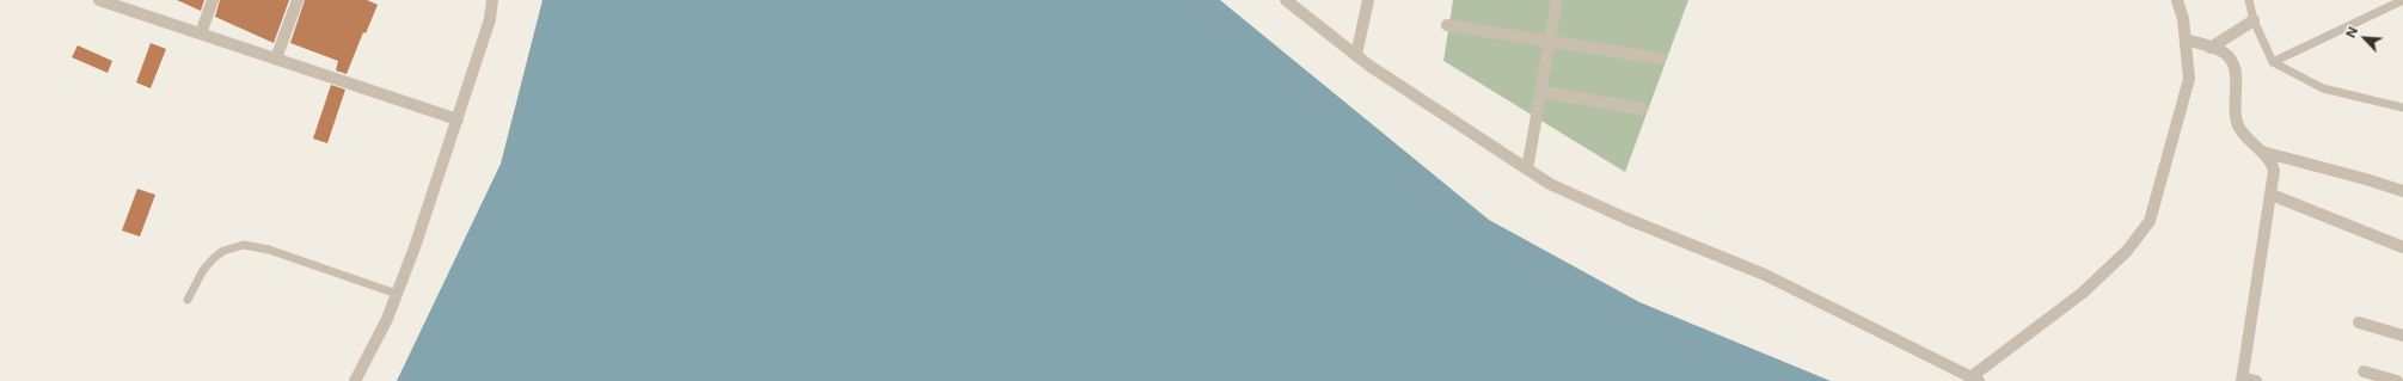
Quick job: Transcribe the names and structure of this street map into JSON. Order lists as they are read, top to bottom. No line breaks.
{"north":"top left"}
